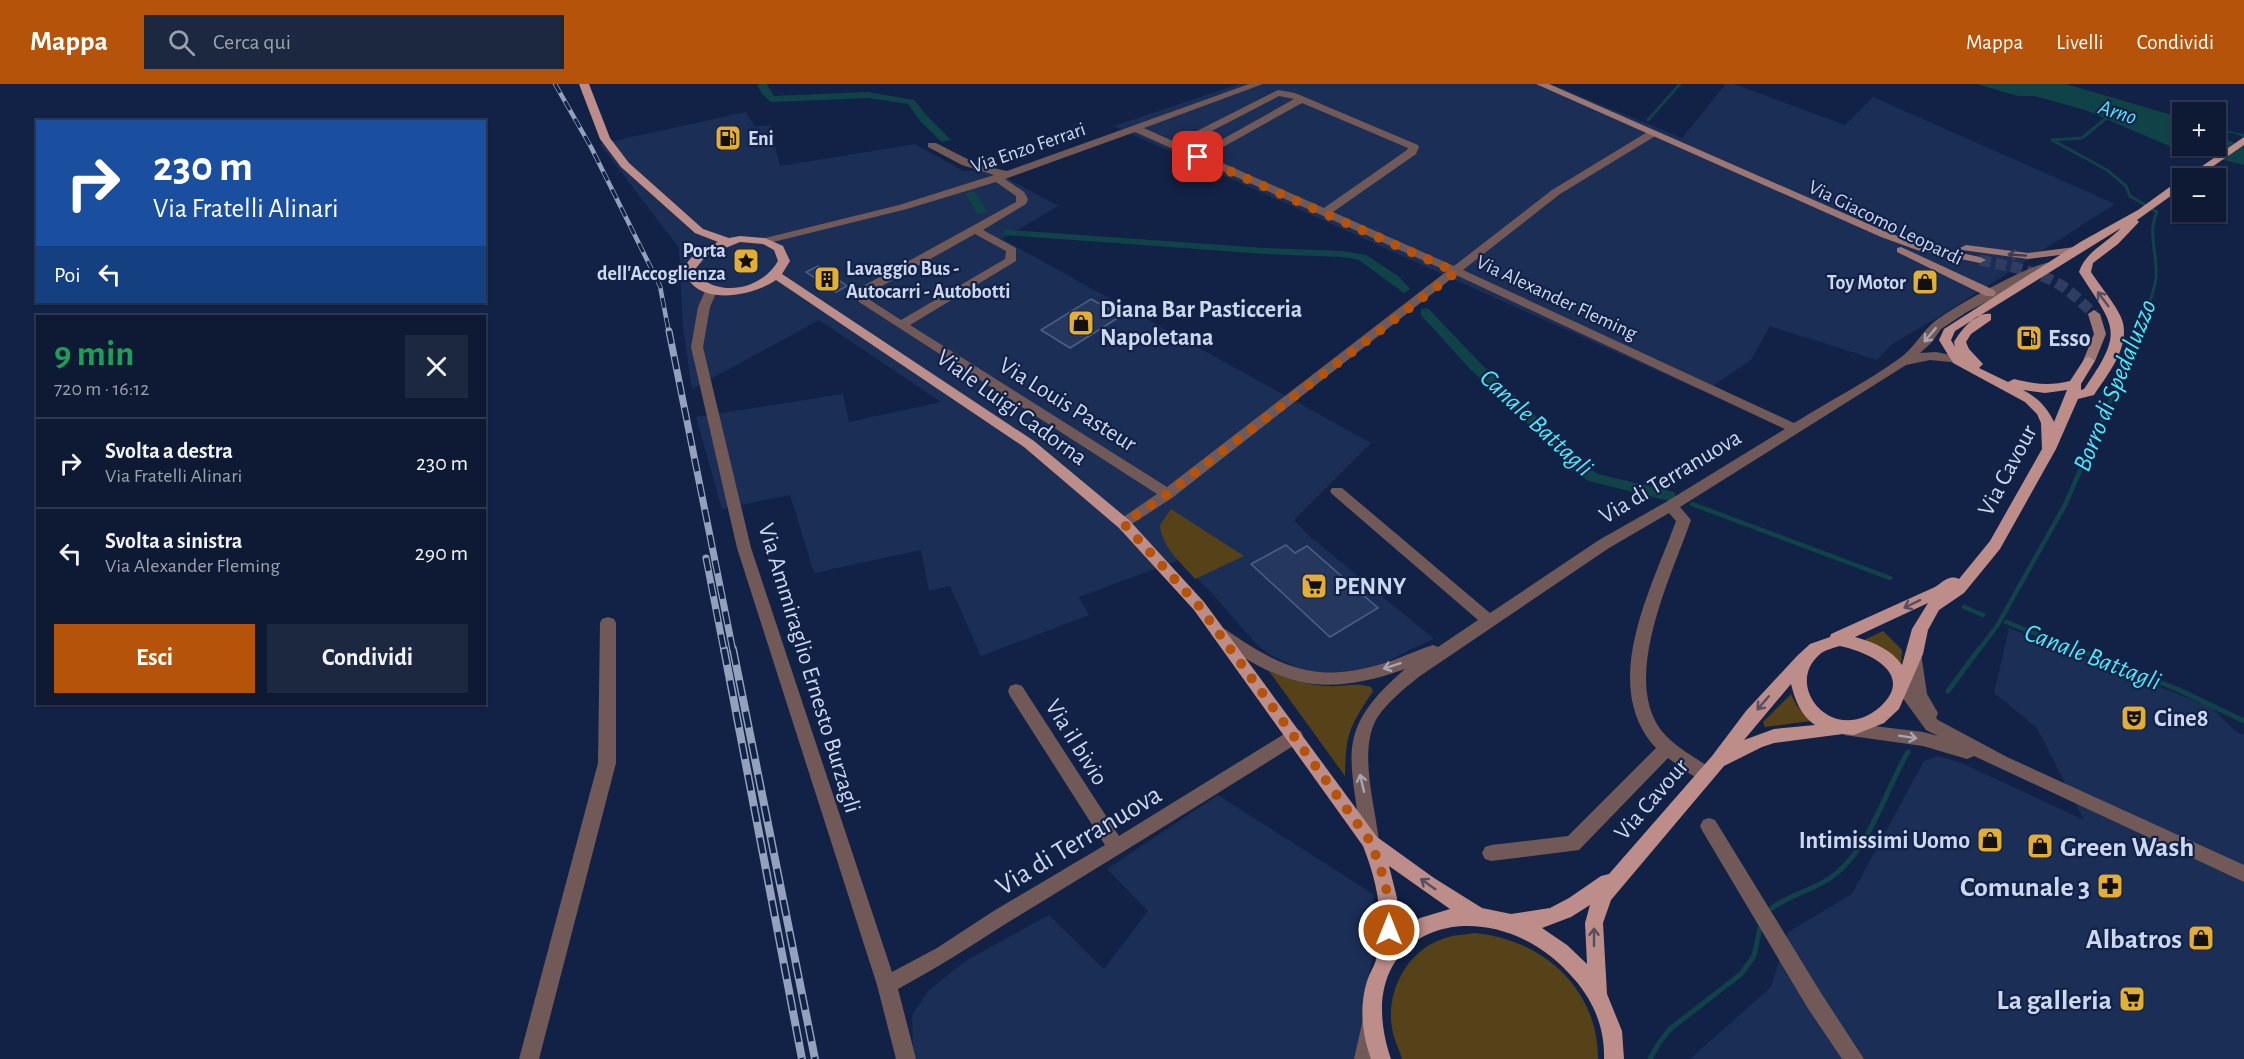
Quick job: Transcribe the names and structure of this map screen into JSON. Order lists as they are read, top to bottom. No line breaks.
{"streets":{"main road":["Viale Luigi Cadorna","Via Cavour"],"street":["Via Enzo Ferrari","Via Giacomo Leopardi","Via Alexander Fleming","Via Louis Pasteur","Via di Terranuova","Via Ammiraglio Ernesto Burzagli","Via il bivio"]},"crossings":[["Via Enzo Ferrari","Via Alexander Fleming"],["Via Enzo Ferrari","Via Louis Pasteur"],["Via Giacomo Leopardi","Via di Terranuova"],["Via Alexander Fleming","Via di Terranuova"],["Viale Luigi Cadorna","Via di Terranuova"],["Via di Terranuova","Via Ammiraglio Ernesto Burzagli"],["Via di Terranuova","Via il bivio"]],"water":["Arno","Borro di Spedaluzzo","Canale Battagli"],"places":{"fuel station":["Eni","Esso"],"place":["Porta dell'Accoglienza"],"building":["Lavaggio Bus - Autocarri - Autobotti"],"shop":["Toy Motor","Diana Bar Pasticceria Napoletana","Intimissimi Uomo","Green Wash","Albatros"],"supermarket":["PENNY","La galleria"],"theatre":["Cine8"],"pharmacy":["Comunale 3"]},"page":{"header":"Mappa","search":"Cerca qui","nav":["Mappa","Livelli","Condividi"],"map_buttons":["+","−"],"turn":["230 m","Via Fratelli Alinari"],"then":"Poi","heading":["9 min","720 m · 16:12"],"list":[{"name":"Svolta a destra","note":"Via Fratelli Alinari","value":"230 m"},{"name":"Svolta a sinistra","note":"Via Alexander Fleming","value":"290 m"}],"buttons":["Esci","Condividi"]}}
